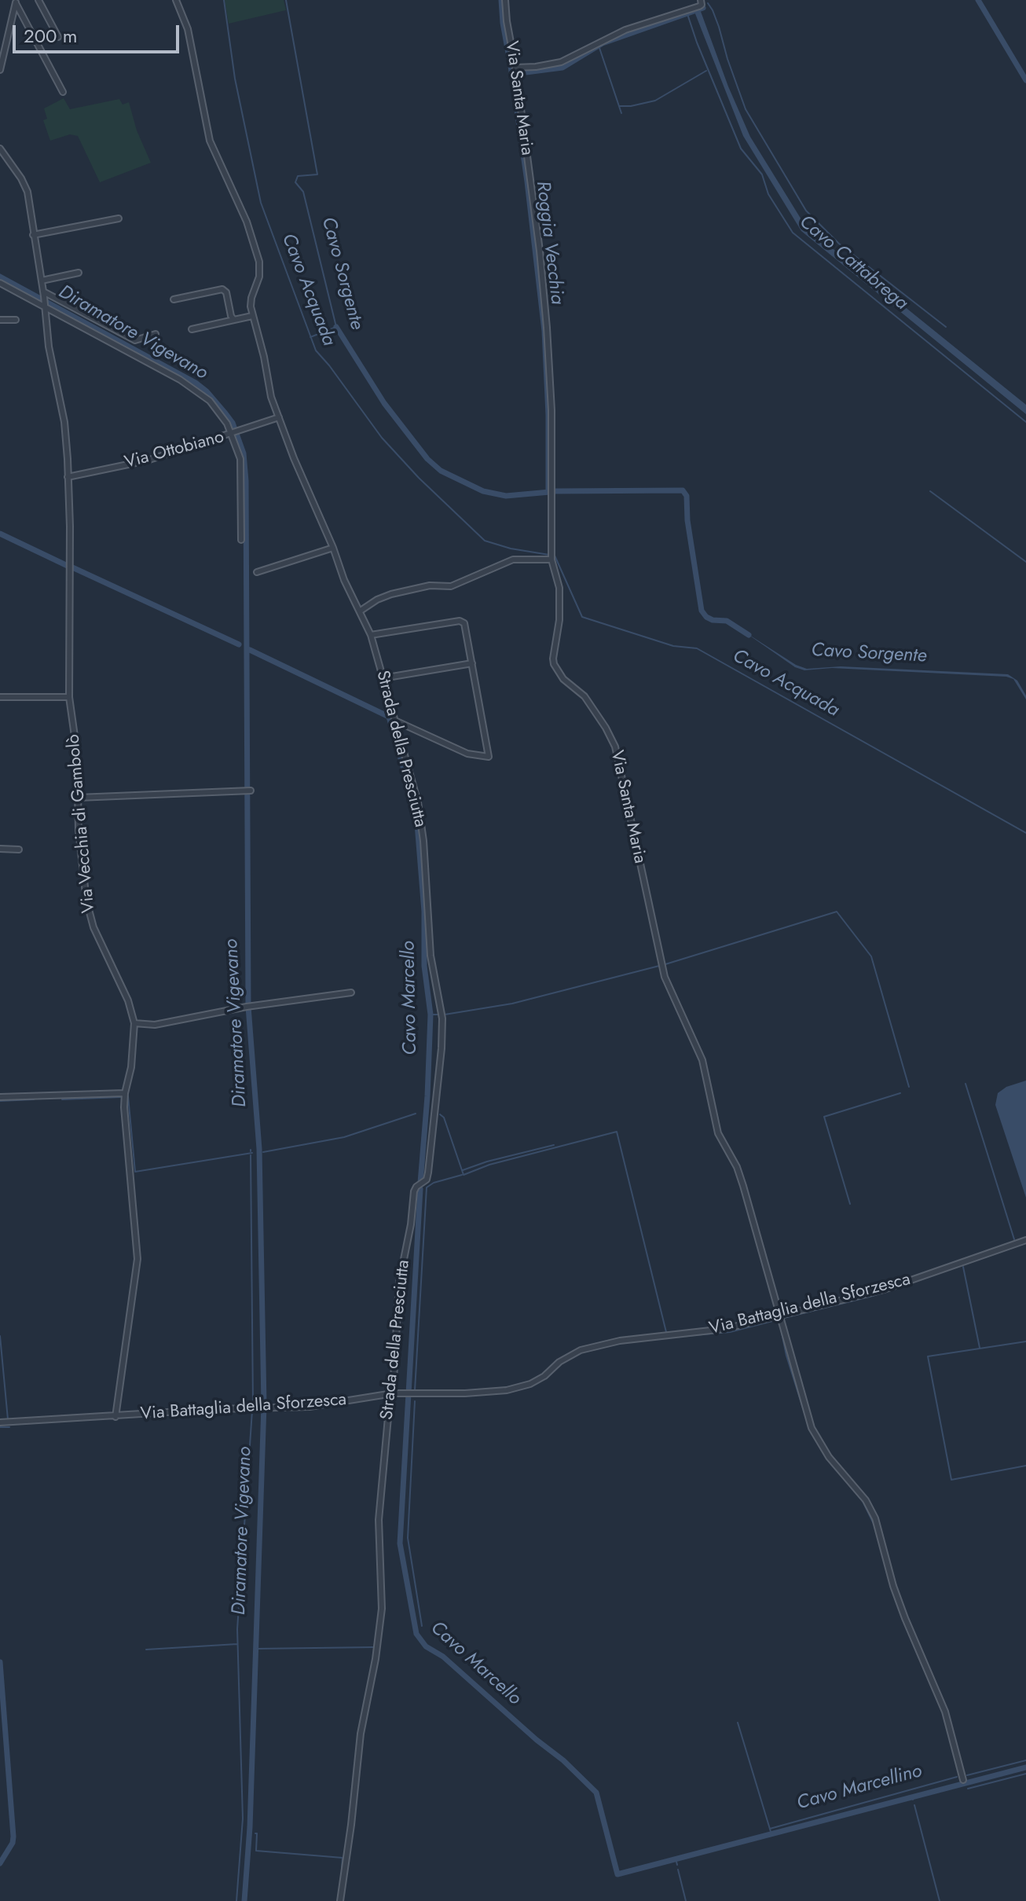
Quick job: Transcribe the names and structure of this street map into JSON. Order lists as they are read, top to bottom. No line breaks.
{"streets":{"street":["Via Santa Maria","Via Ottobiano","Strada della Presciutta","Via Vecchia di Gambolò","Via Battaglia della Sforzesca"]},"crossings":[["Via Santa Maria","Via Battaglia della Sforzesca"],["Via Ottobiano","Strada della Presciutta"],["Via Ottobiano","Via Vecchia di Gambolò"],["Strada della Presciutta","Via Battaglia della Sforzesca"],["Via Vecchia di Gambolò","Via Battaglia della Sforzesca"]],"water":["Roggia Vecchia","Cavo Cattabrega","Cavo Sorgente","Cavo Acquada","Diramatore Vigevano","Cavo Marcello","Cavo Marcellino"],"scale_bar":"200 m"}
